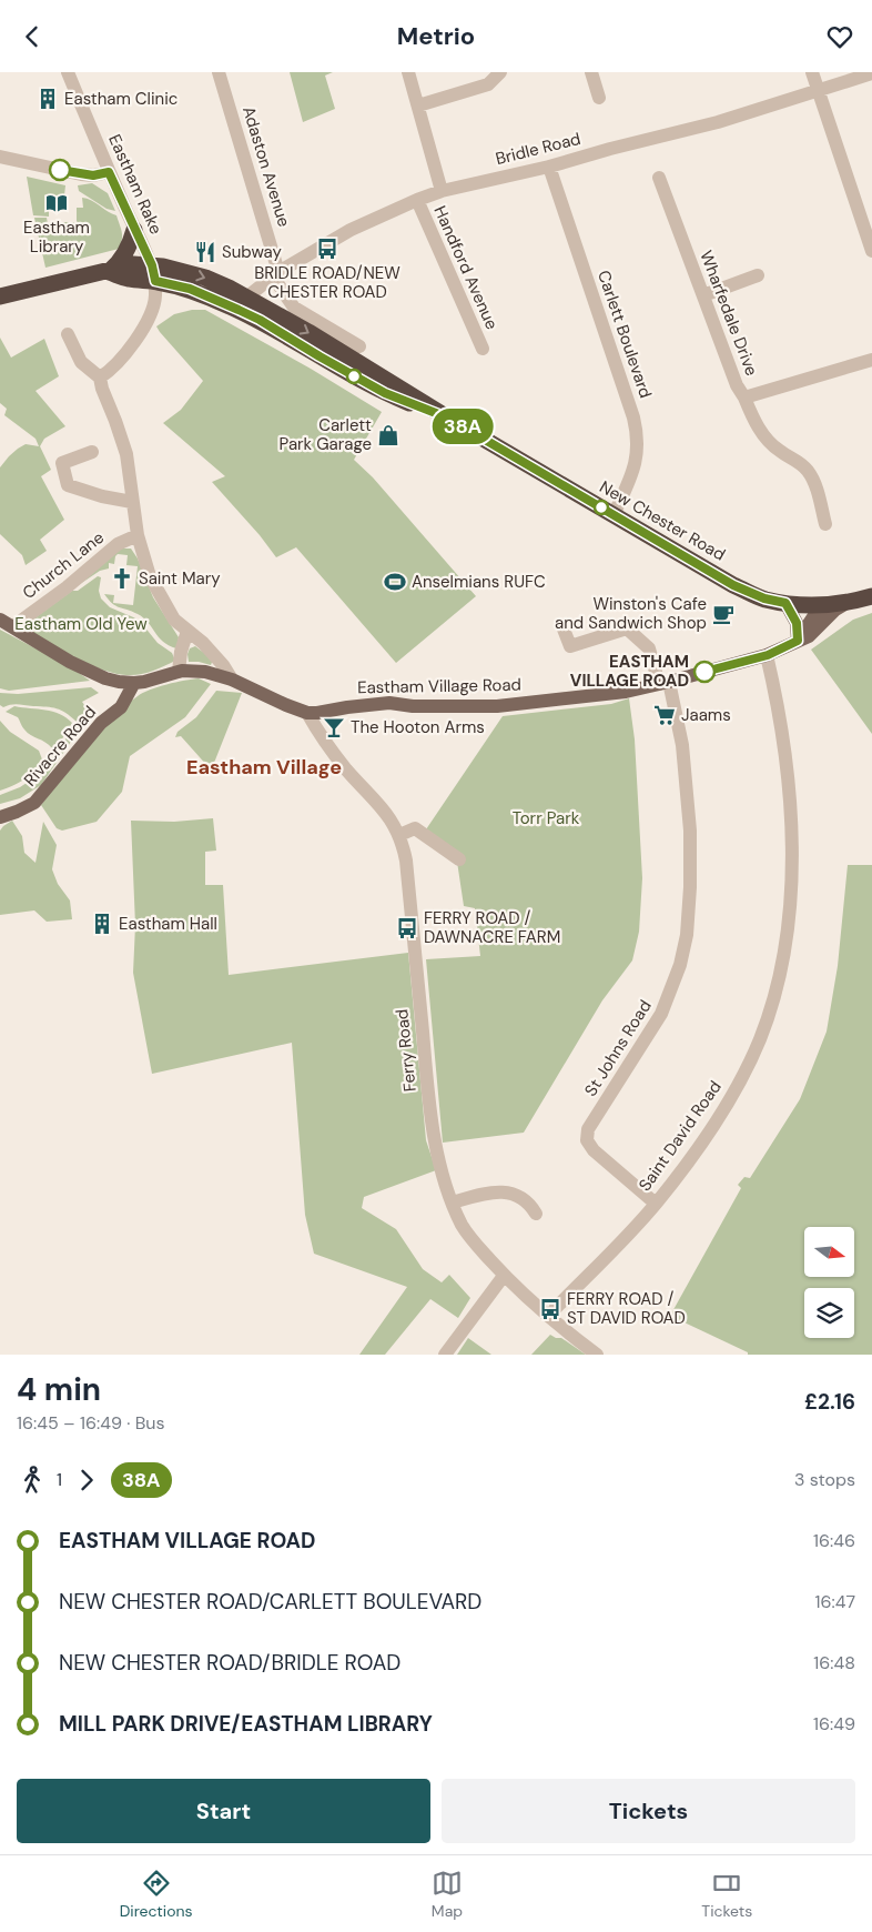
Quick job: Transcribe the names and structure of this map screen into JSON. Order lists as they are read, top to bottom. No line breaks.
{"streets":{"highway":["New Chester Road"],"main road":["Eastham Village Road","Rivacre Road"],"street":["Bridle Road","Adaston Avenue","Eastham Rake","Handford Avenue","Wharfedale Drive","Carlett Boulevard","Church Lane","St Johns Road","Ferry Road","Saint David Road"]},"crossings":[["Bridle Road","Adaston Avenue"],["Bridle Road","Handford Avenue"],["Bridle Road","Carlett Boulevard"],["Bridle Road","New Chester Road"],["Eastham Rake","New Chester Road"],["Carlett Boulevard","New Chester Road"],["New Chester Road","Eastham Village Road"],["Church Lane","Eastham Village Road"],["Eastham Village Road","Rivacre Road"],["Eastham Village Road","St Johns Road"],["Eastham Village Road","Ferry Road"],["Eastham Village Road","Saint David Road"],["St Johns Road","Saint David Road"]],"districts":["Eastham Village"],"parks":["Eastham Old Yew","Torr Park"],"places":{"building":["Eastham Clinic","Eastham Hall"],"library":["Eastham Library"],"bus stop":["BRIDLE ROAD/NEW CHESTER ROAD","FERRY ROAD / DAWNACRE FARM","FERRY ROAD / ST DAVID ROAD"],"restaurant":["Subway"],"shop":["Carlett Park Garage"],"church":["Saint Mary"],"sports":["Anselmians RUFC"],"cafe":["Winston's Cafe and Sandwich Shop"],"other":["EASTHAM VILLAGE ROAD"],"supermarket":["Jaams"],"bar":["The Hooton Arms"]},"lines":["bus line 38A"],"north":"right","page":{"header":"Metrio","on_map":"38A","heading":["4 min","16:45 – 16:49 · Bus","£2.16"],"legs":["1","38A","3 stops"],"list":[{"name":"EASTHAM VILLAGE ROAD","value":"16:46"},{"name":"NEW CHESTER ROAD/CARLETT BOULEVARD","value":"16:47"},{"name":"NEW CHESTER ROAD/BRIDLE ROAD","value":"16:48"},{"name":"MILL PARK DRIVE/EASTHAM LIBRARY","value":"16:49"}],"buttons":["Start","Tickets"],"tabs":["Directions","Map","Tickets"]}}
